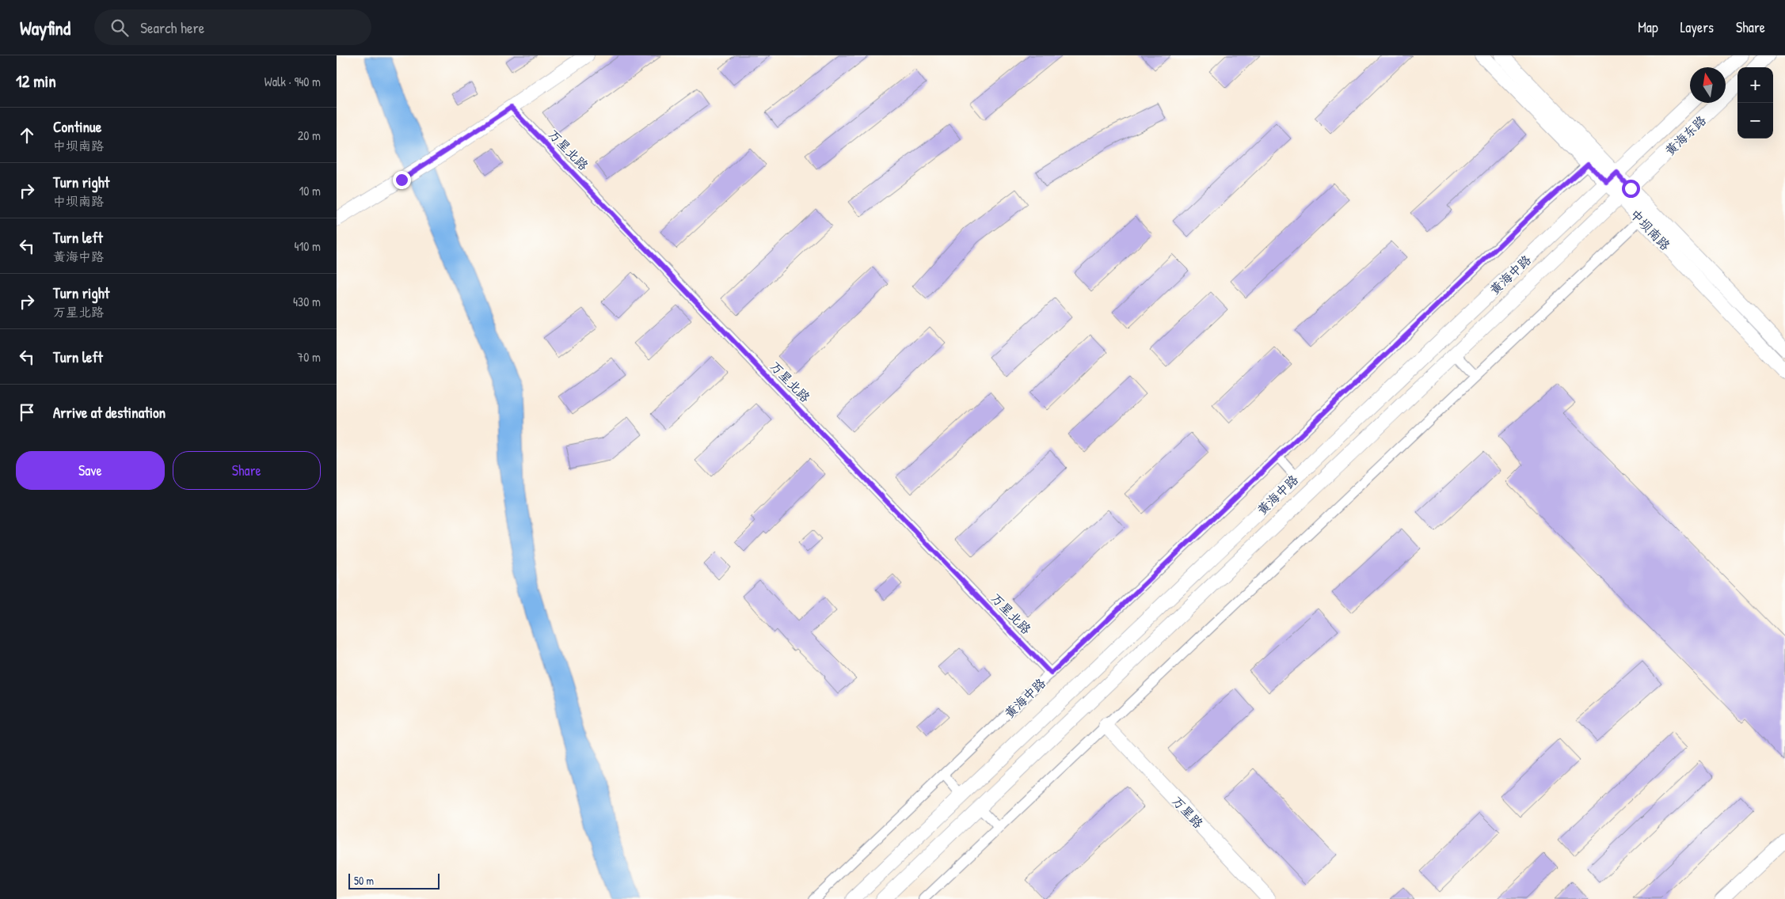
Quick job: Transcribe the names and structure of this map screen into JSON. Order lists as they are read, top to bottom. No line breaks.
{"streets":{"street":["黄海东路","万星北路","中坝南路","黄海中路","万星路"]},"crossings":[["黄海东路","中坝南路"],["黄海东路","黄海中路"],["万星北路","黄海中路"],["中坝南路","黄海中路"]],"scale_bar":"50 m","north":"top","page":{"header":"Wayfind","search":"Search here","nav":["Map","Layers","Share"],"heading":["12 min","Walk · 940 m"],"map_buttons":["+","−"],"list":[["Continue","中坝南路","20 m"],["Turn right","中坝南路","10 m"],["Turn left","黄海中路","410 m"],["Turn right","万星北路","430 m"],["Turn left","70 m"],"Arrive at destination"],"buttons":["Save","Share"],"scale":"50 m"}}
